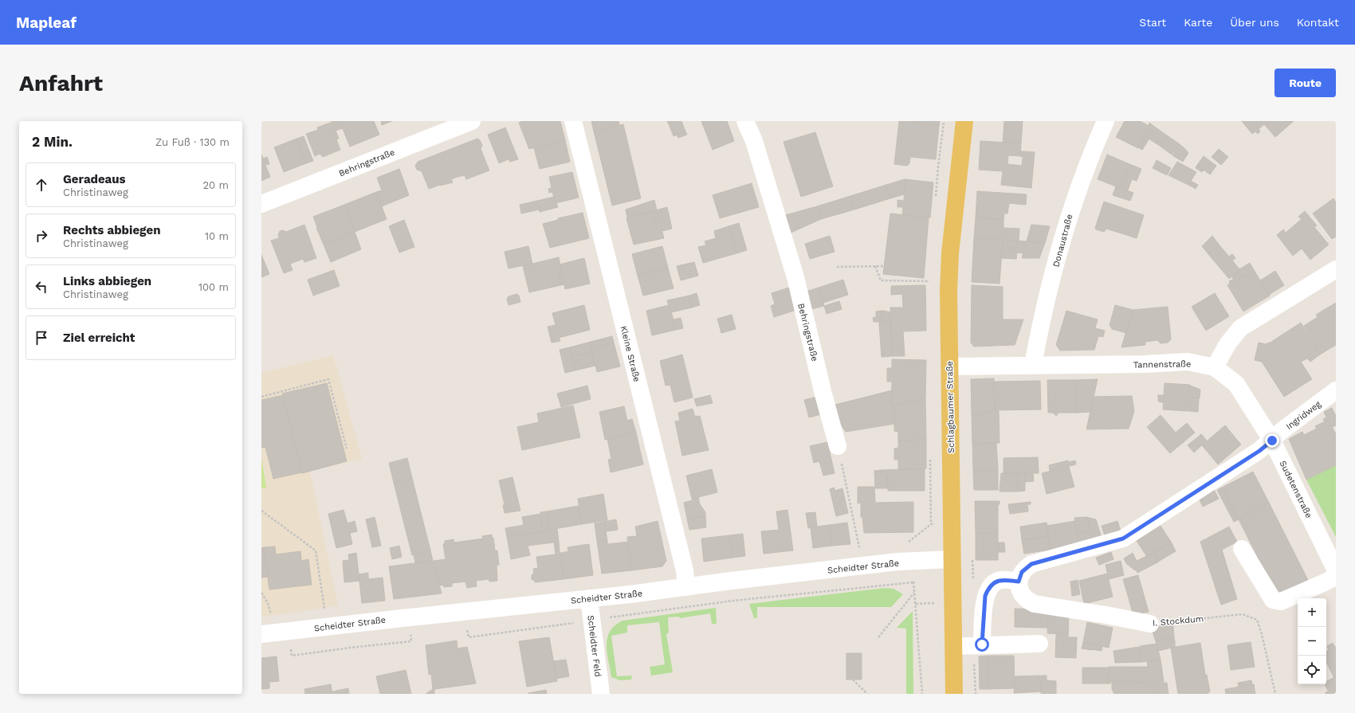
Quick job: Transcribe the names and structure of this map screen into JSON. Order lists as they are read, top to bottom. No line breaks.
{"streets":{"main road":["Schlagbaumer Straße"],"street":["Behringstraße","Donaustraße","Kleine Straße","Tannenstraße","Ingridweg","Sudetenstraße","Scheidter Straße","I. Stockdum","Scheidter Feld"]},"crossings":[["Donaustraße","Tannenstraße"],["Kleine Straße","Scheidter Straße"],["Tannenstraße","Schlagbaumer Straße"],["Tannenstraße","Sudetenstraße"],["Schlagbaumer Straße","Scheidter Straße"],["Ingridweg","Sudetenstraße"],["Ingridweg","I. Stockdum"],["Scheidter Straße","Scheidter Feld"]],"page":{"header":"Mapleaf","nav":["Start","Karte","Über uns","Kontakt"],"buttons":"Route","title":"Anfahrt","heading":["2 Min.","Zu Fuß · 130 m"],"list":[["Geradeaus","Christinaweg","20 m"],["Rechts abbiegen","Christinaweg","10 m"],["Links abbiegen","Christinaweg","100 m"],"Ziel erreicht"],"map_buttons":["+","−"]}}
